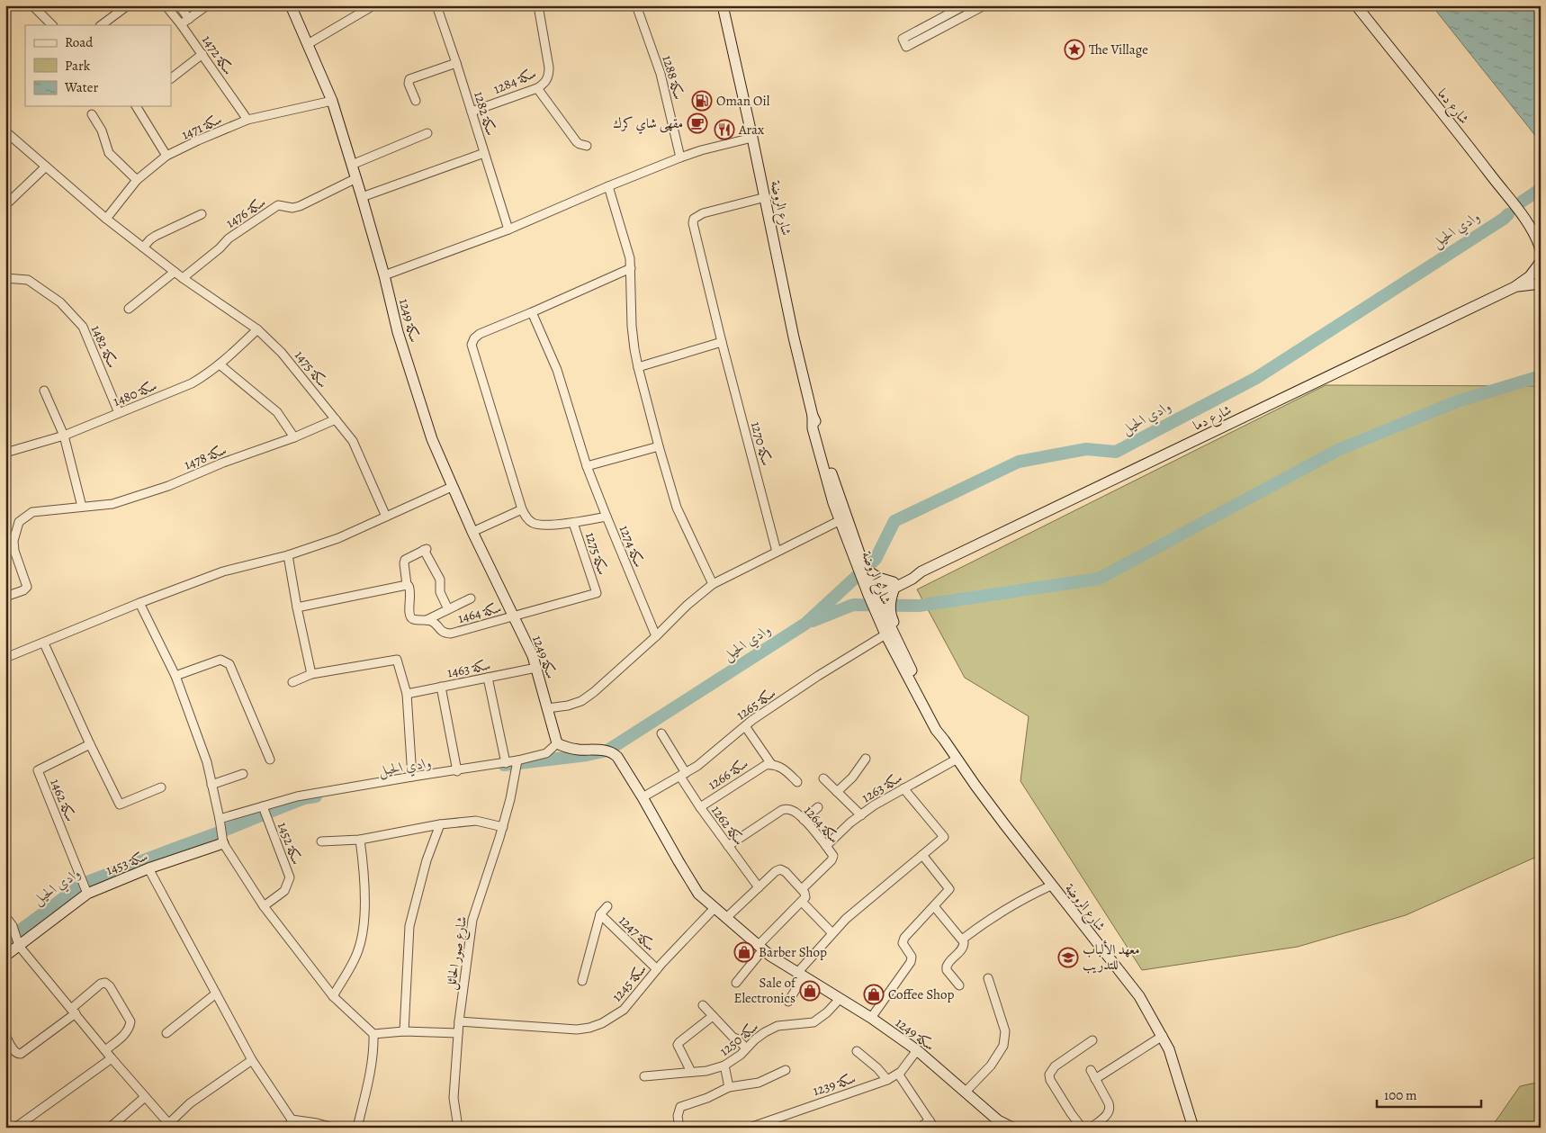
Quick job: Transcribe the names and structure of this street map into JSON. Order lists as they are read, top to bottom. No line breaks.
{"streets":{"main road":["شارع دما","شارع الروضة","سكة 1249","سكة 1453"],"street":["سكة 1472","سكة 1288","سكة 1284","سكة 1282","سكة 1471","سكة 1476","سكة 1482","سكة 1475","سكة 1480","سكة 1270","سكة 1478","سكة 1274","سكة 1275","سكة 1464","سكة 1463","سكة 1265","سكة 1266","سكة 1263","سكة 1462","سكة 1264","سكة 1262","سكة 1452","سكة 1247","شارع صور الحائل","سكة 1245","سكة 1250","سكة 1239"]},"crossings":[["سكة 1472","سكة 1471"],["سكة 1284","سكة 1282"],["شارع دما","شارع الروضة"],["سكة 1471","سكة 1249"],["سكة 1471","سكة 1475"],["شارع الروضة","سكة 1270"],["شارع الروضة","سكة 1265"],["شارع الروضة","سكة 1263"],["سكة 1476","سكة 1249"],["سكة 1476","سكة 1475"],["سكة 1249","سكة 1464"],["سكة 1249","سكة 1463"],["سكة 1249","سكة 1265"],["سكة 1249","سكة 1245"],["سكة 1249","سكة 1250"],["سكة 1249","سكة 1239"],["سكة 1482","سكة 1480"],["سكة 1475","سكة 1480"],["سكة 1475","سكة 1478"],["سكة 1275","سكة 1464"],["سكة 1265","سكة 1266"],["سكة 1265","سكة 1262"],["سكة 1266","سكة 1262"],["سكة 1263","سكة 1264"],["سكة 1462","سكة 1453"],["سكة 1264","سكة 1262"],["سكة 1247","سكة 1245"],["شارع صور الحائل","سكة 1245"]],"water":["وادي الحيل"],"places":{"place":["The Village"],"fuel station":["Oman Oil"],"cafe":["مقهى شاي كرك"],"restaurant":["Arax"],"shop":["Barber Shop","Sale of Electronics","Coffee Shop"],"school or university":["معهد الألباب للتدريب"]},"legend":["Road","Park","Water"],"scale_bar":"100 m"}
